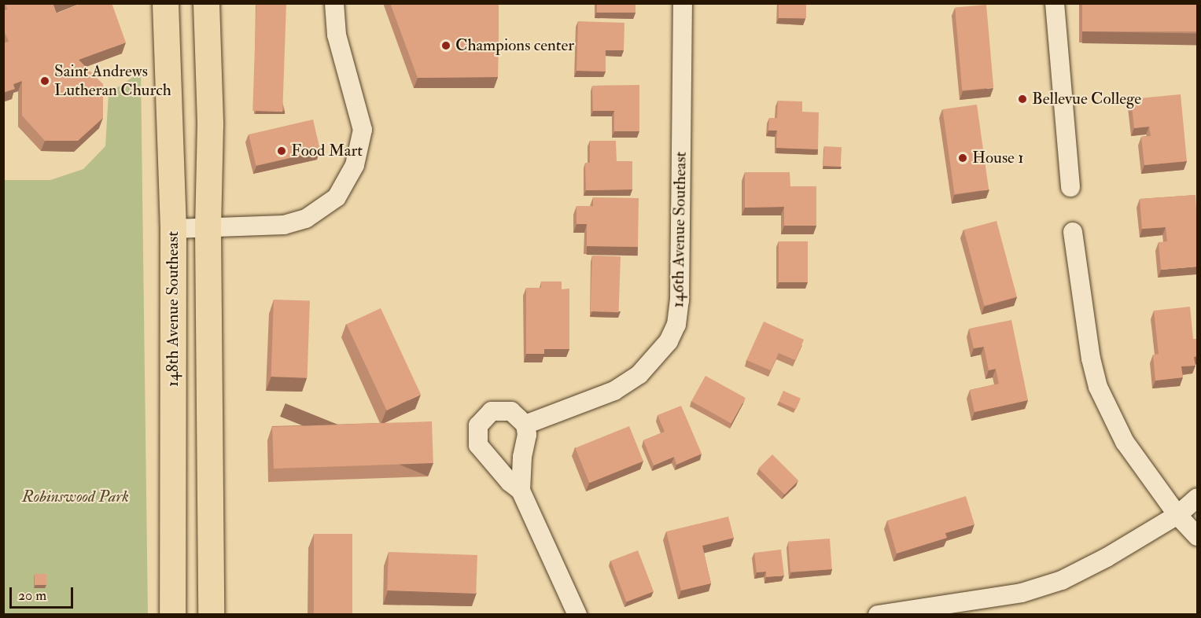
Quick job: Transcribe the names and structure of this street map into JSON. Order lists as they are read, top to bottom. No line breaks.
{"streets":{"main road":["148th Avenue Southeast"],"street":["146th Avenue Southeast"]},"parks":["Robinswood Park"],"places":["Champions center","Saint Andrews Lutheran Church","Bellevue College","Food Mart","House 1"],"scale_bar":"20 m"}
